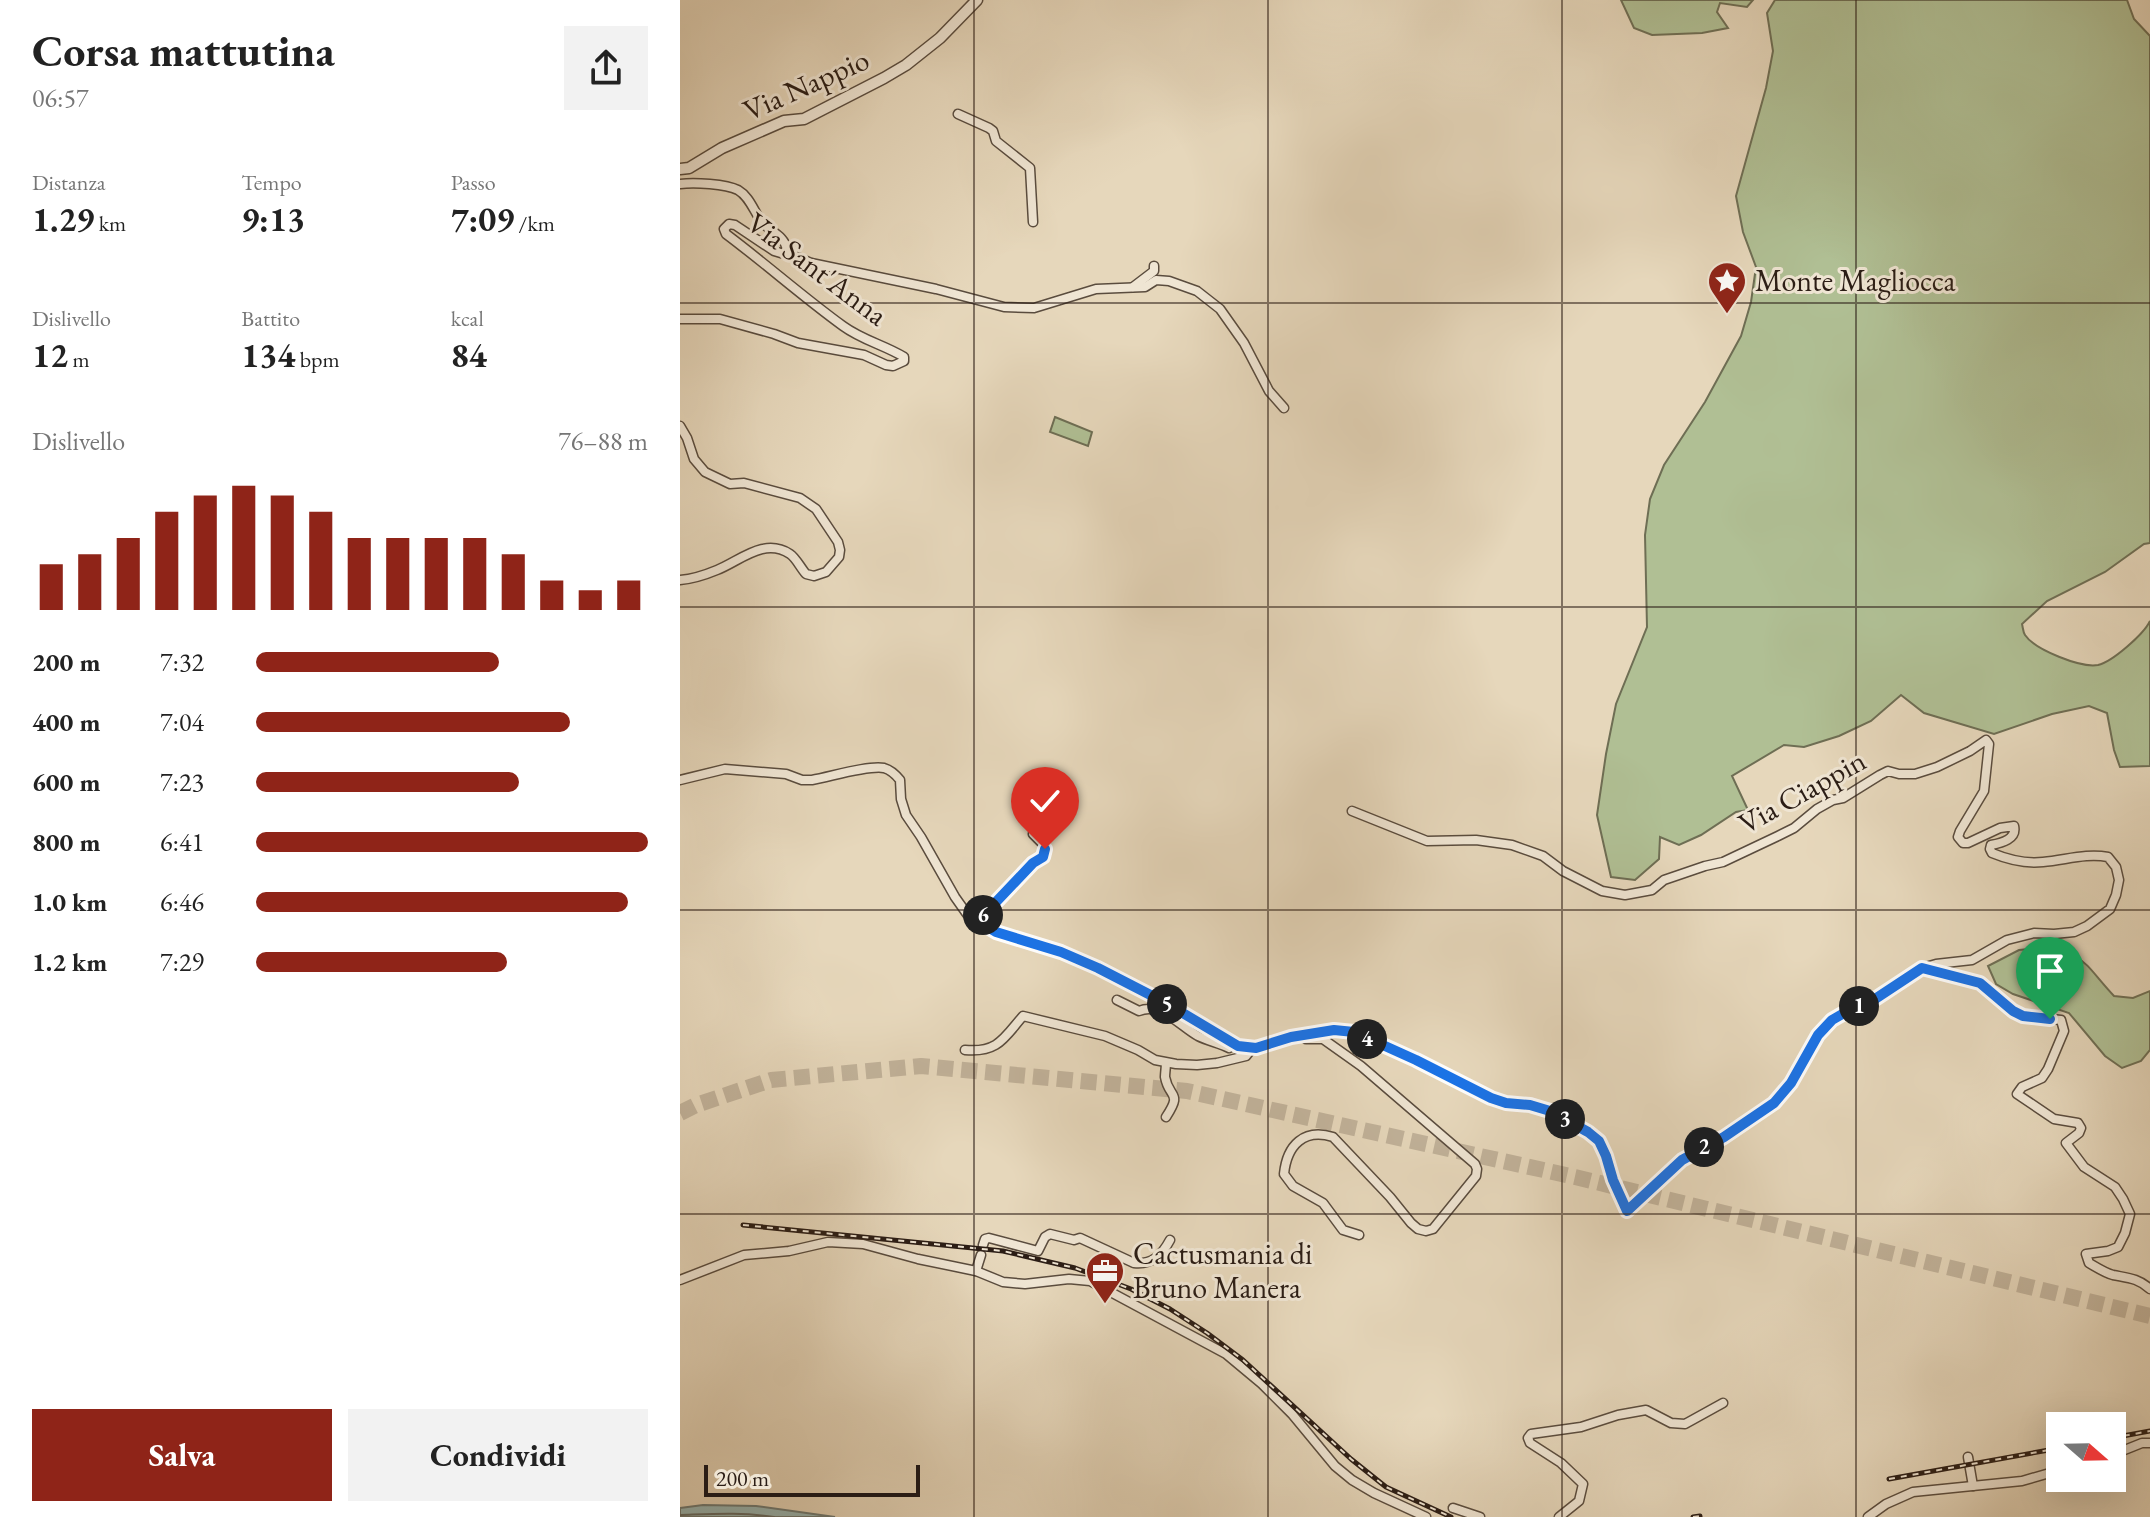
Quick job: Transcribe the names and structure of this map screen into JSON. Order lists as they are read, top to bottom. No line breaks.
{"streets":{"street":["Via Nappio","Via Sant'Anna","Via Ciappin"]},"places":{"place":["Monte Magliocca"],"office":["Cactusmania di Bruno Manera"]},"scale_bar":"200 m","north":"right","page":{"heading":["Corsa mattutina","06:57"],"stats":[["Distanza","1.29 km"],["Tempo","9:13"],["Passo","7:09 /km"],["Dislivello","12 m"],["Battito","134 bpm"],["kcal","84"]],"chart":["Dislivello","76–88 m"],"list":[{"name":"200 m","note":"7:32"},{"name":"400 m","note":"7:04"},{"name":"600 m","note":"7:23"},{"name":"800 m","note":"6:41"},{"name":"1.0 km","note":"6:46"},{"name":"1.2 km","note":"7:29"}],"pins":["6","5","1","4","3","2"],"buttons":["Salva","Condividi"],"scale":"200 m"}}
